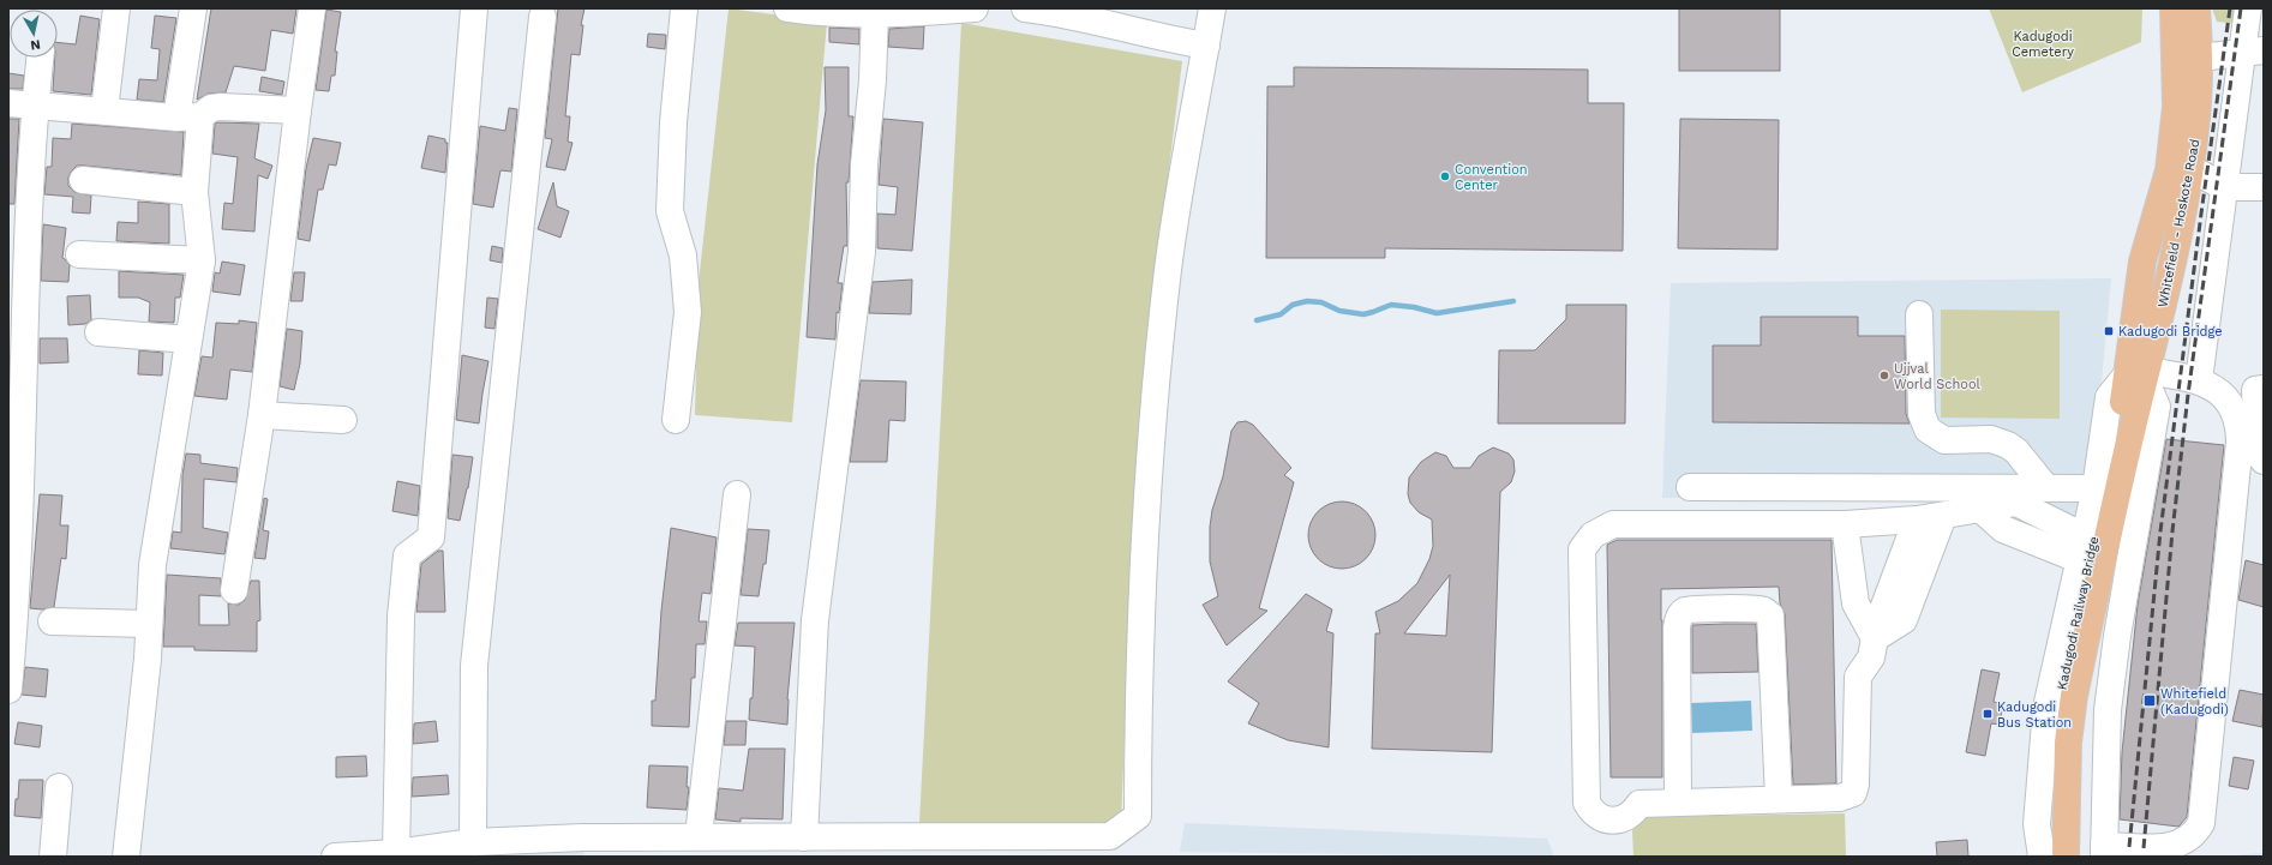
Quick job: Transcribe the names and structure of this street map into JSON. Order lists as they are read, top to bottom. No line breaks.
{"streets":{"main road":["Whitefield - Hoskote Road","Kadugodi Railway Bridge"]},"crossings":[["Whitefield - Hoskote Road","Kadugodi Railway Bridge"]],"parks":["Kadugodi Cemetery"],"places":{"other":["Convention Center","Ujjval World School"],"transit":["Kadugodi Bridge","Whitefield (Kadugodi)","Kadugodi Bus Station"]},"north":"bottom"}
